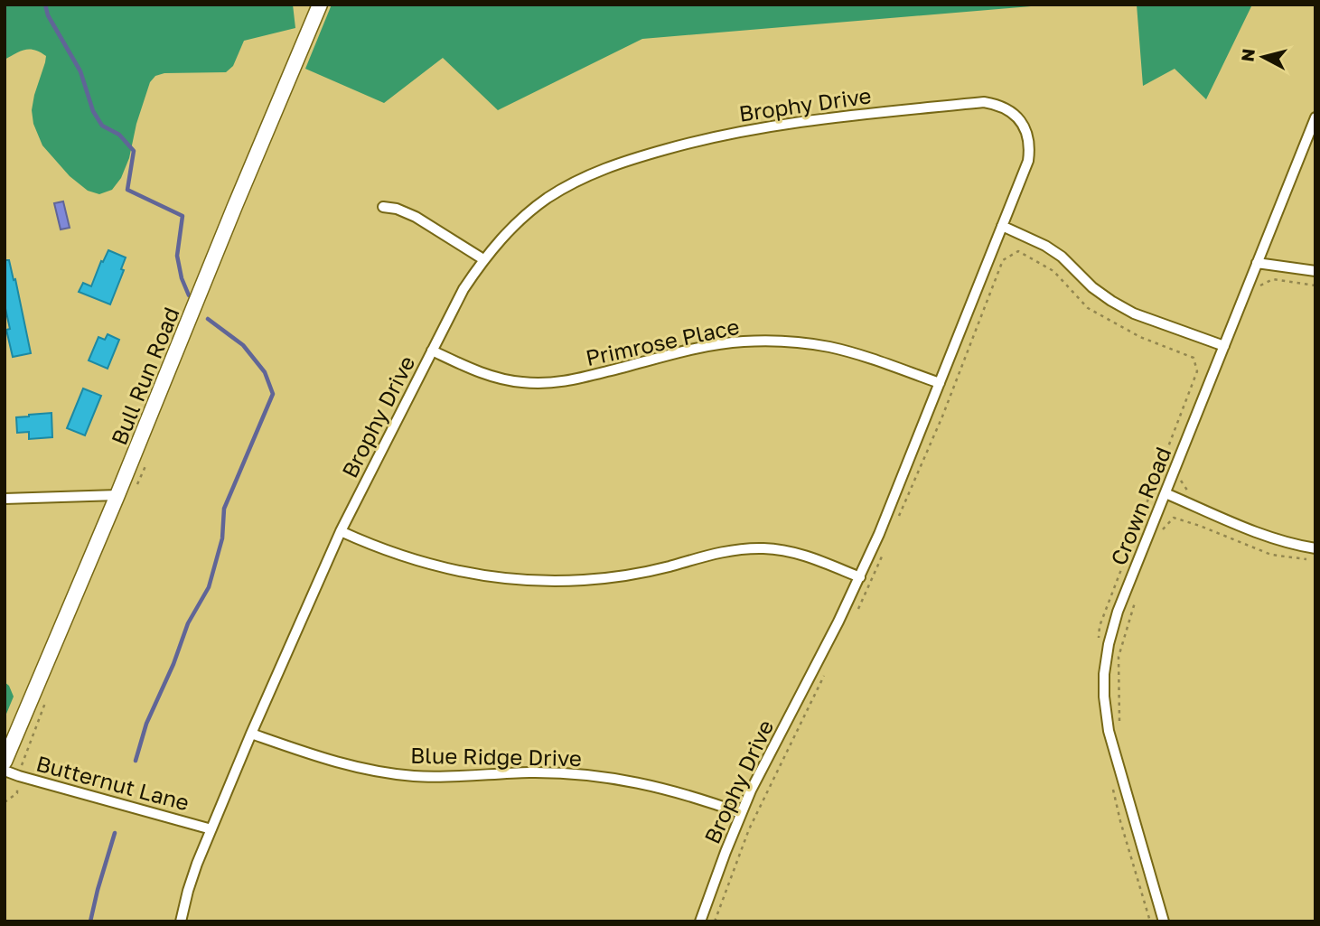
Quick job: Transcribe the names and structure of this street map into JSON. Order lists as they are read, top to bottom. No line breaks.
{"streets":{"street":["Brophy Drive","Primrose Place","Bull Run Road","Crown Road","Blue Ridge Drive","Butternut Lane"]},"crossings":[["Brophy Drive","Primrose Place"],["Brophy Drive","Blue Ridge Drive"],["Brophy Drive","Butternut Lane"]],"north":"left"}
